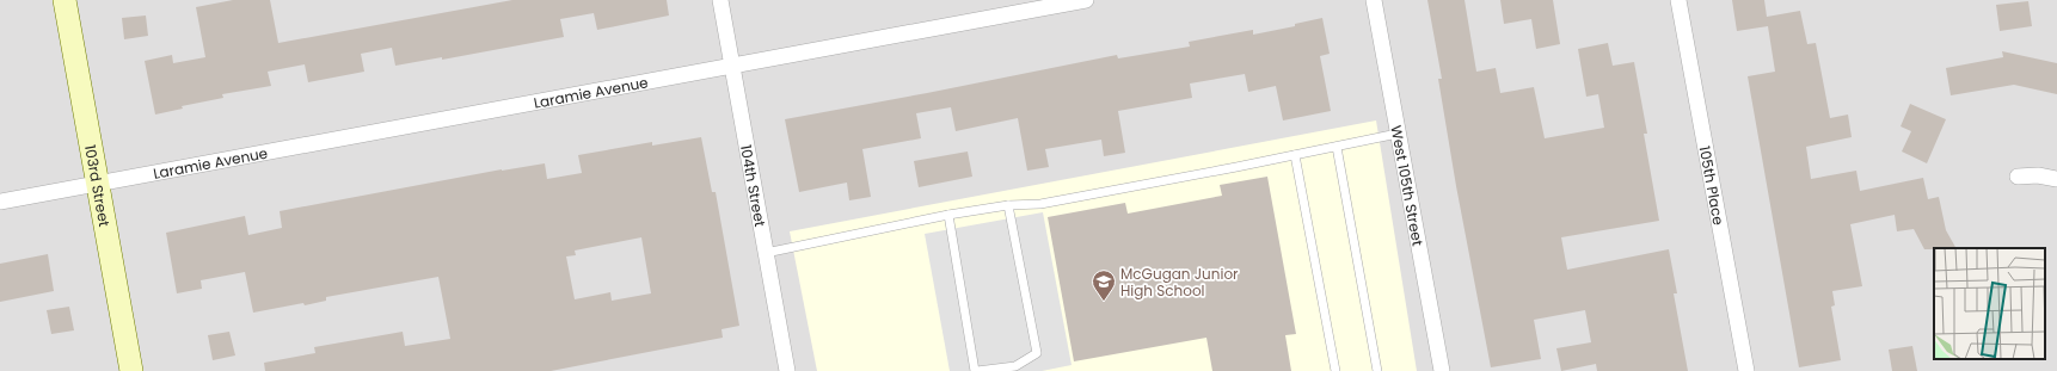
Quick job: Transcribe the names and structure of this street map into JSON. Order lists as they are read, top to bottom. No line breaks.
{"streets":{"main road":["103rd Street"],"street":["Laramie Avenue","105th Place","104th Street","West 105th Street"]},"crossings":[["Laramie Avenue","103rd Street"],["Laramie Avenue","104th Street"]],"places":{"school or university":["McGugan Junior High School"]}}
